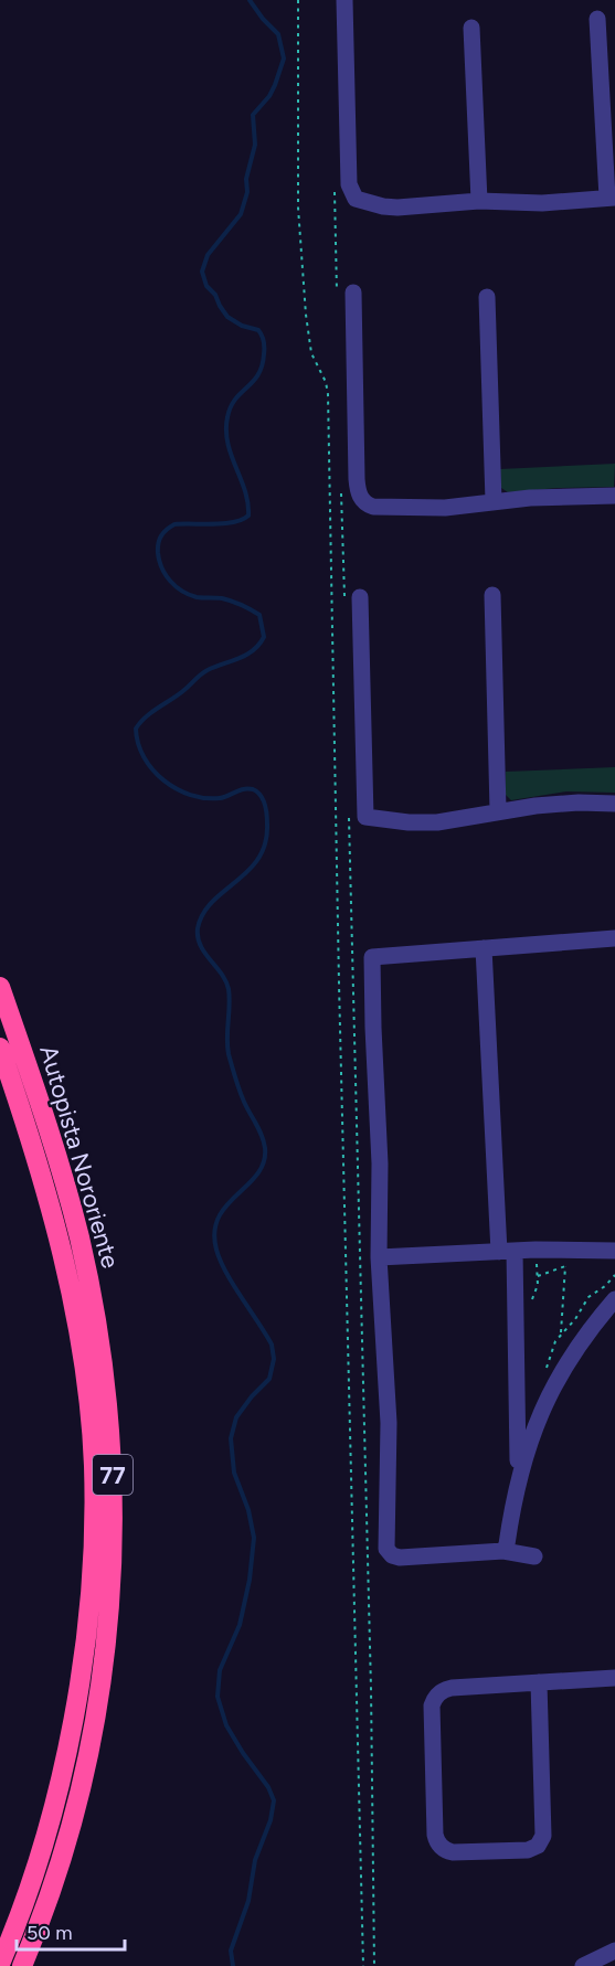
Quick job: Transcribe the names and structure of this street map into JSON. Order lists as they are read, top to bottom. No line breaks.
{"streets":{"highway":["Autopista Nororiente","77"]},"scale_bar":"50 m"}
